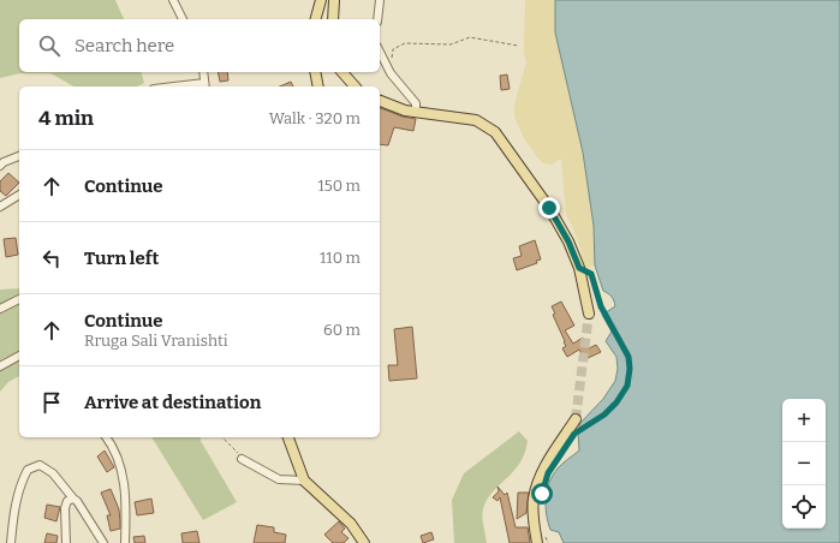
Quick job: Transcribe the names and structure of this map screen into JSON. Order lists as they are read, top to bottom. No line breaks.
{"page":{"search":"Search here","heading":["4 min","Walk · 320 m"],"list":[["Continue","150 m"],["Turn left","110 m"],["Continue","Rruga Sali Vranishti","60 m"],"Arrive at destination"],"map_buttons":["+","−"]}}
